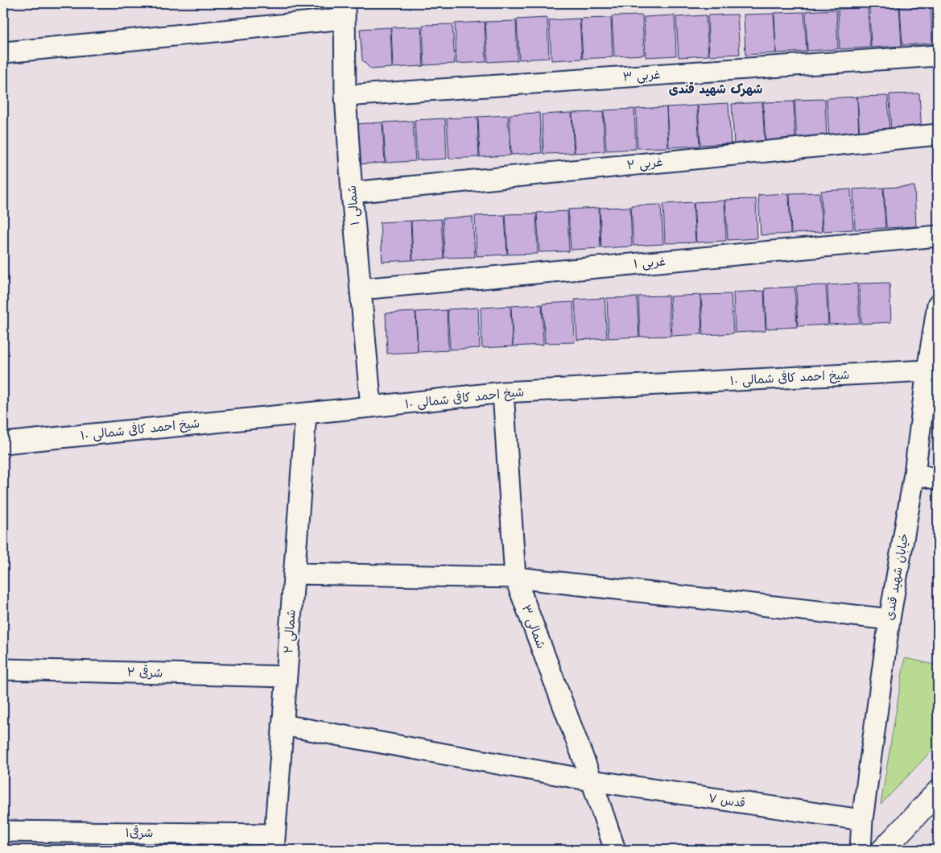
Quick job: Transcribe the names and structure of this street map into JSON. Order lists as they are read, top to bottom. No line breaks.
{"streets":{"street":["غربی ۳","۲ غربی","۱ شمالی","۱ غربی","شیخ احمد کافی شمالی ۱۰","خیابان شهید قندی","شمالی ۳","شمالی ۲","شرقی ۲","قدس ۷","شرقی۱"]},"crossings":[["غربی ۳","۱ شمالی"],["۲ غربی","۱ شمالی"],["۱ شمالی","۱ غربی"],["۱ شمالی","شیخ احمد کافی شمالی ۱۰"],["شیخ احمد کافی شمالی ۱۰","خیابان شهید قندی"],["شیخ احمد کافی شمالی ۱۰","شمالی ۳"],["شیخ احمد کافی شمالی ۱۰","شمالی ۲"],["خیابان شهید قندی","قدس ۷"],["شمالی ۳","قدس ۷"],["شمالی ۲","شرقی ۲"],["شمالی ۲","قدس ۷"],["شمالی ۲","شرقی۱"]],"districts":["شهرک شهید قندی"]}
